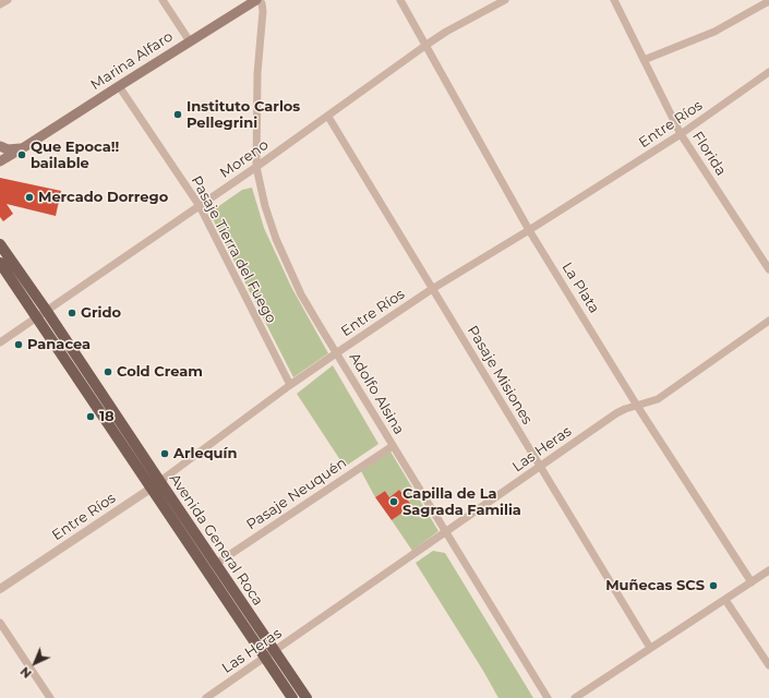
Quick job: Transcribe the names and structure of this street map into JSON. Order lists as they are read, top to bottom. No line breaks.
{"streets":{"main road":["Marina Alfaro","Avenida General Roca"],"street":["Entre Ríos","Florida","Moreno","Pasaje Tierra del Fuego","La Plata","Pasaje Misiones","Adolfo Alsina","Las Heras","Pasaje Neuquén"]},"crossings":[["Marina Alfaro","Pasaje Tierra del Fuego"],["Marina Alfaro","Adolfo Alsina"],["Entre Ríos","Florida"],["Entre Ríos","Pasaje Tierra del Fuego"],["Entre Ríos","La Plata"],["Entre Ríos","Pasaje Misiones"],["Entre Ríos","Adolfo Alsina"],["Entre Ríos","Avenida General Roca"],["Moreno","Pasaje Tierra del Fuego"],["Moreno","La Plata"],["Moreno","Pasaje Misiones"],["Moreno","Adolfo Alsina"],["Moreno","Avenida General Roca"],["La Plata","Las Heras"],["Pasaje Misiones","Las Heras"],["Adolfo Alsina","Las Heras"],["Adolfo Alsina","Pasaje Neuquén"],["Las Heras","Avenida General Roca"],["Pasaje Neuquén","Avenida General Roca"]],"places":["Instituto Carlos Pellegrini","Que Epoca!! bailable","Mercado Dorrego","Grido","Panacea","Cold Cream","18","Arlequín","Capilla de La Sagrada Familia","Muñecas SCS"],"north":"bottom left"}
